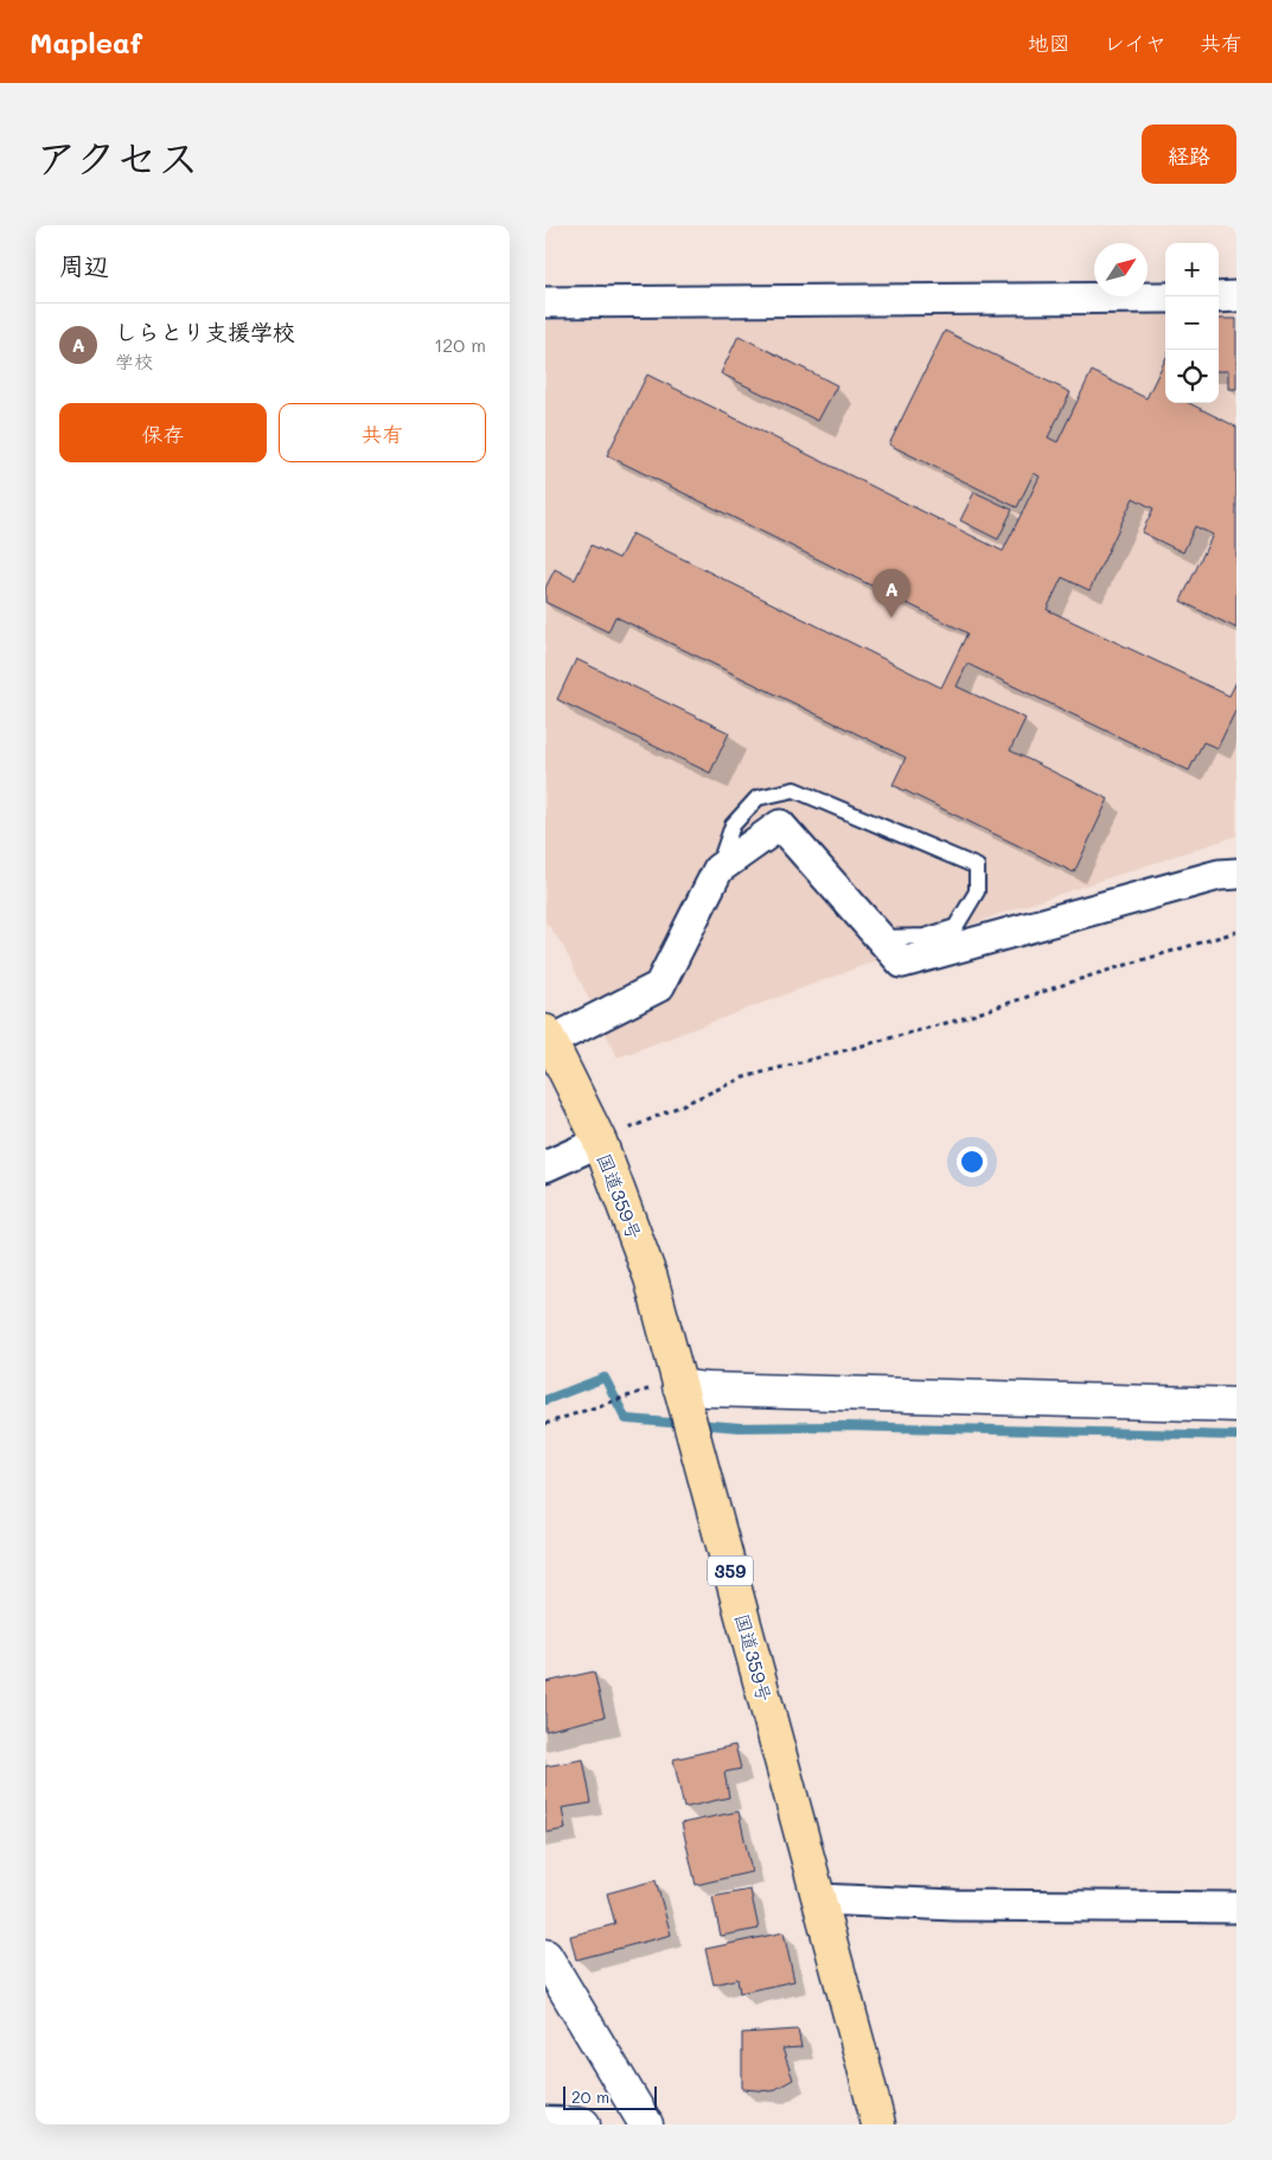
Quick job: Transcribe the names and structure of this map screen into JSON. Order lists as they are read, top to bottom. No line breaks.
{"streets":{"highway":["国道359号","359"]},"scale_bar":"20 m","north":"top right","page":{"header":"Mapleaf","nav":["地図","レイヤ","共有"],"title":"アクセス","buttons":["経路",["保存","共有"]],"heading":"周辺","map_buttons":["+","−"],"list":[{"mark":"A","name":"しらとり支援学校","note":"学校","value":"120 m"}],"pins":"A","scale":"20 m"}}
